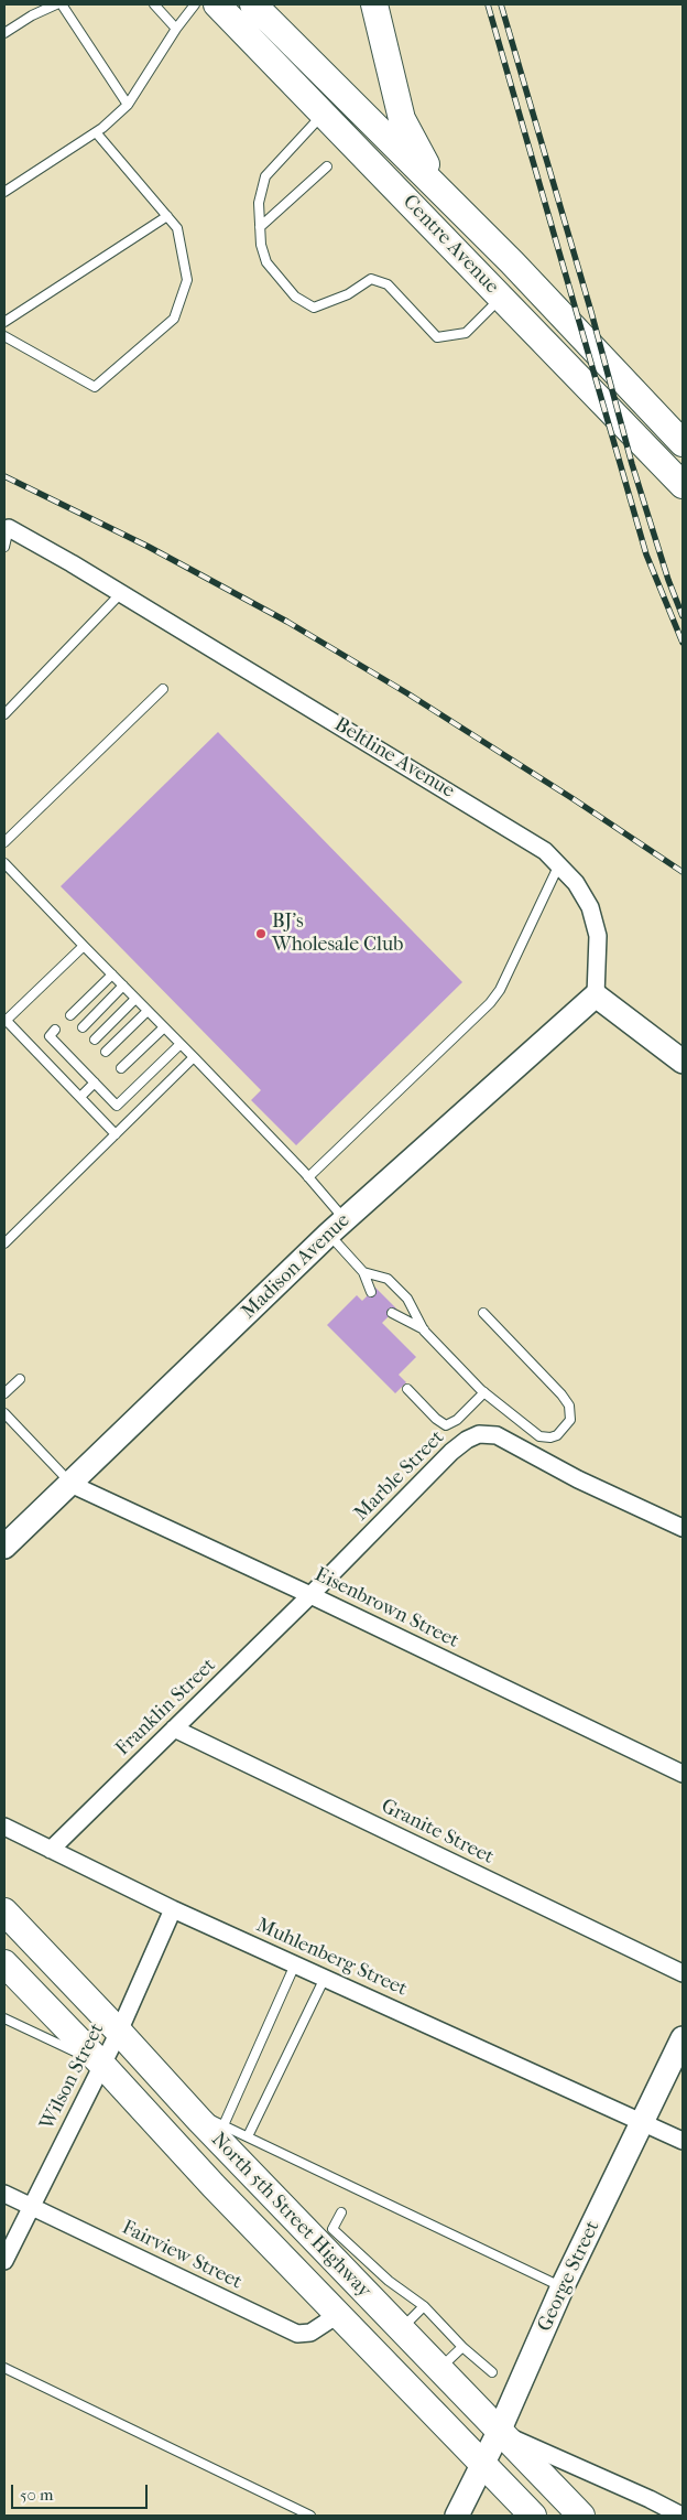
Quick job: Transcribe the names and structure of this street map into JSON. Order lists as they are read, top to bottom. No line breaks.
{"streets":{"main road":["Centre Avenue","North 5th Street Highway"],"street":["Beltline Avenue","Madison Avenue","Marble Street","Eisenbrown Street","Franklin Street","Granite Street","Muhlenberg Street","Wilson Street","Fairview Street","George Street"]},"crossings":[["Beltline Avenue","Madison Avenue"],["Madison Avenue","Eisenbrown Street"],["Marble Street","Eisenbrown Street"],["Marble Street","Franklin Street"],["Eisenbrown Street","Franklin Street"],["Franklin Street","Granite Street"],["Franklin Street","Muhlenberg Street"],["Muhlenberg Street","Wilson Street"],["Muhlenberg Street","George Street"],["Wilson Street","North 5th Street Highway"],["Wilson Street","Fairview Street"],["North 5th Street Highway","Fairview Street"],["North 5th Street Highway","George Street"]],"places":["BJ's Wholesale Club"],"scale_bar":"50 m"}
